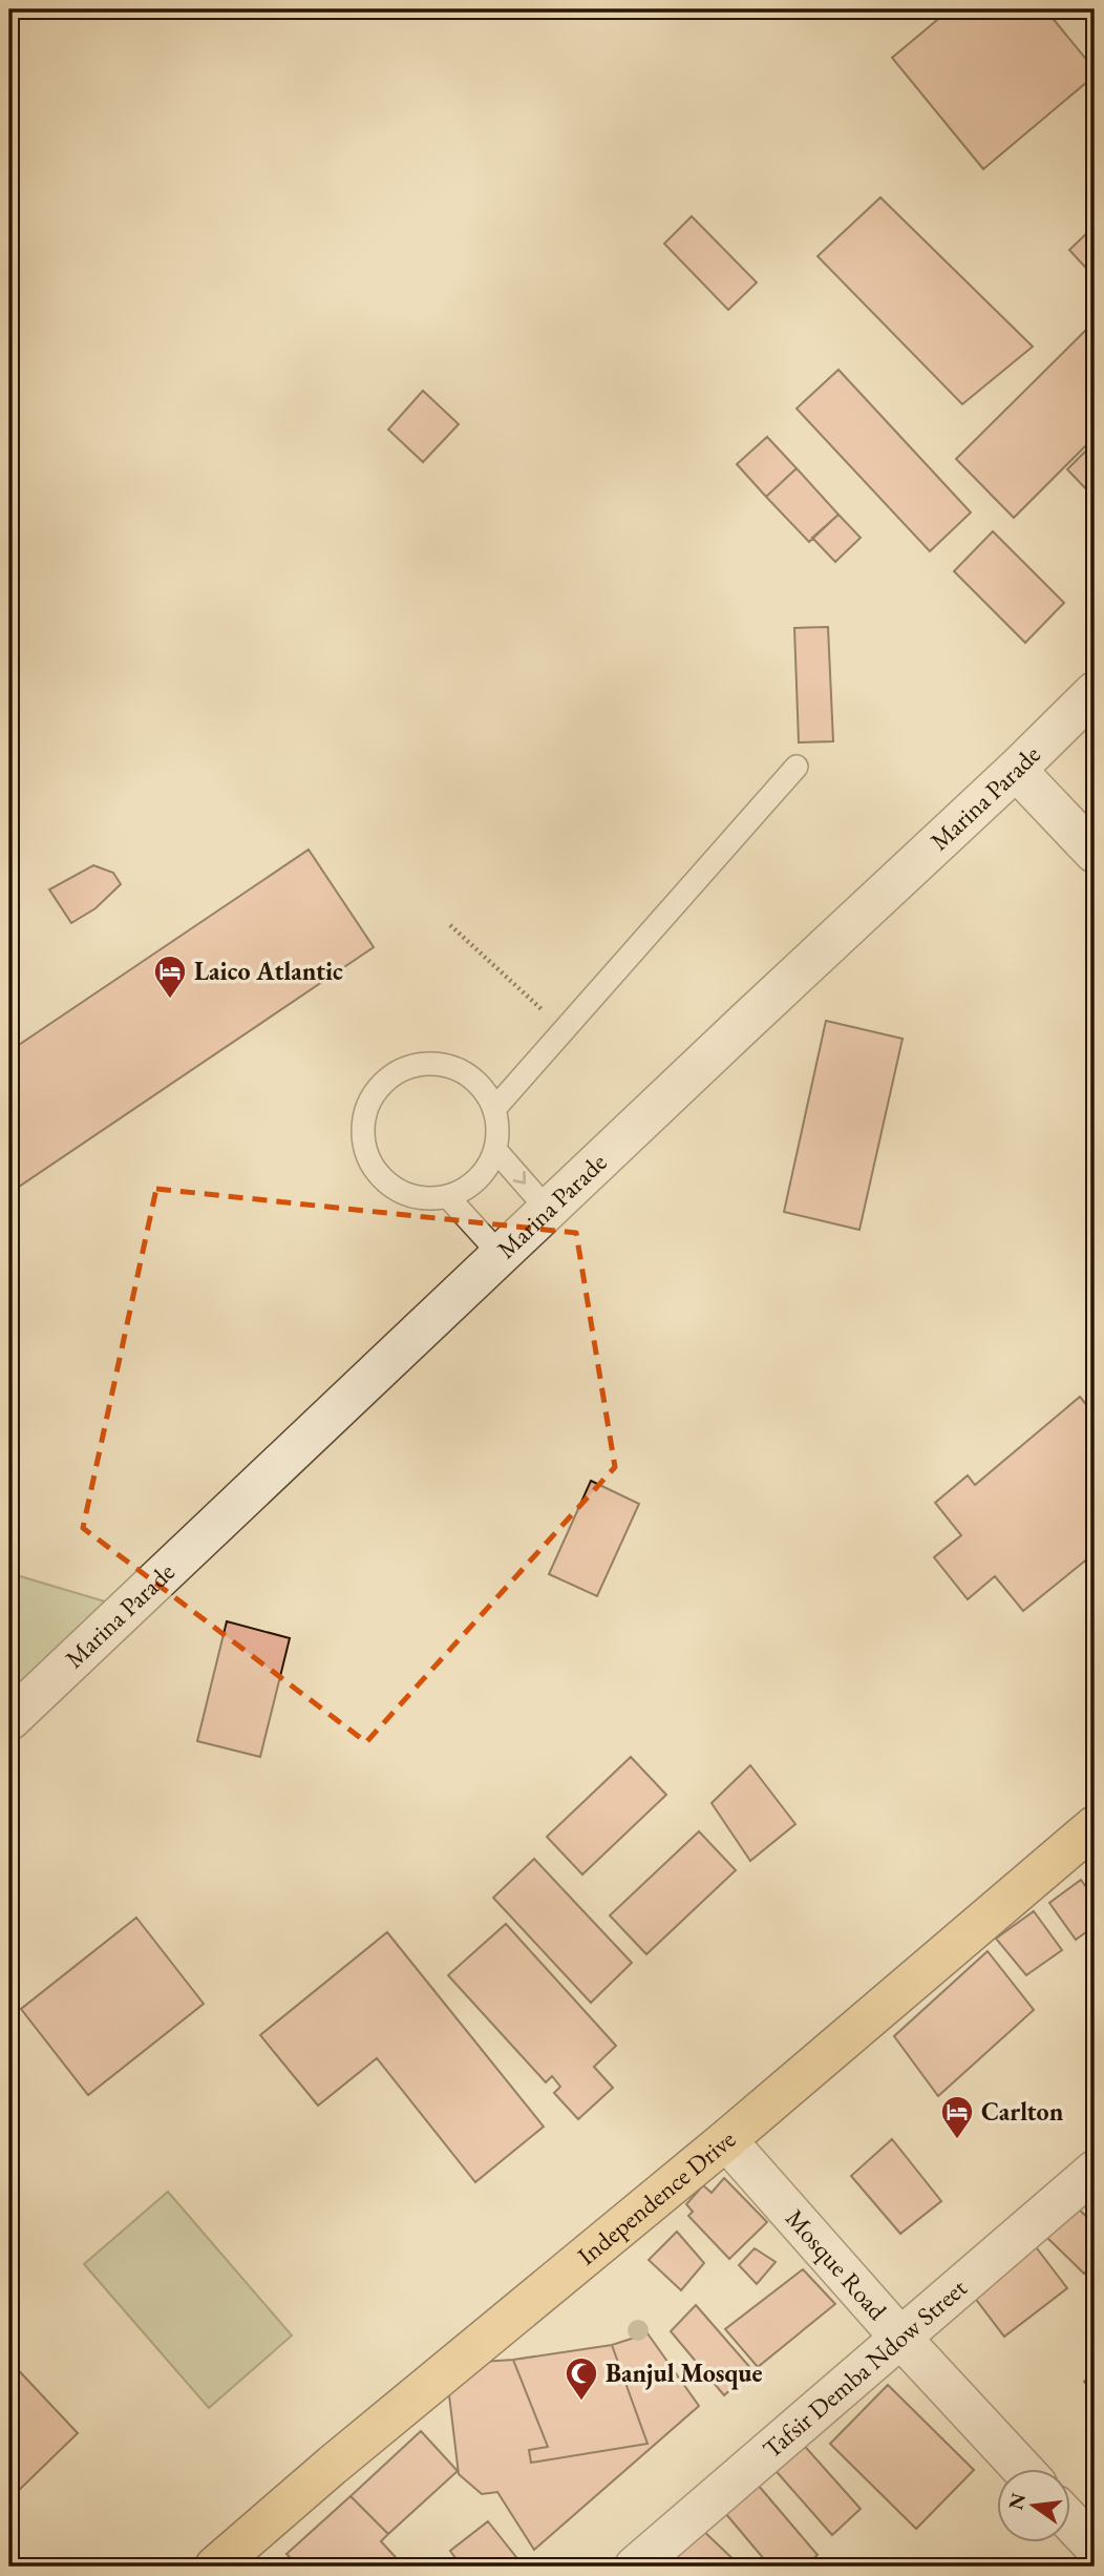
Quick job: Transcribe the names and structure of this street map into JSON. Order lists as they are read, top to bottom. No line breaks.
{"streets":{"highway":["Independence Drive"],"street":["Marina Parade","Mosque Road","Tafsir Demba Ndow Street"]},"crossings":[["Independence Drive","Mosque Road"],["Mosque Road","Tafsir Demba Ndow Street"]],"places":{"hotel":["Laico Atlantic","Carlton"],"mosque":["Banjul Mosque"]},"north":"left"}
